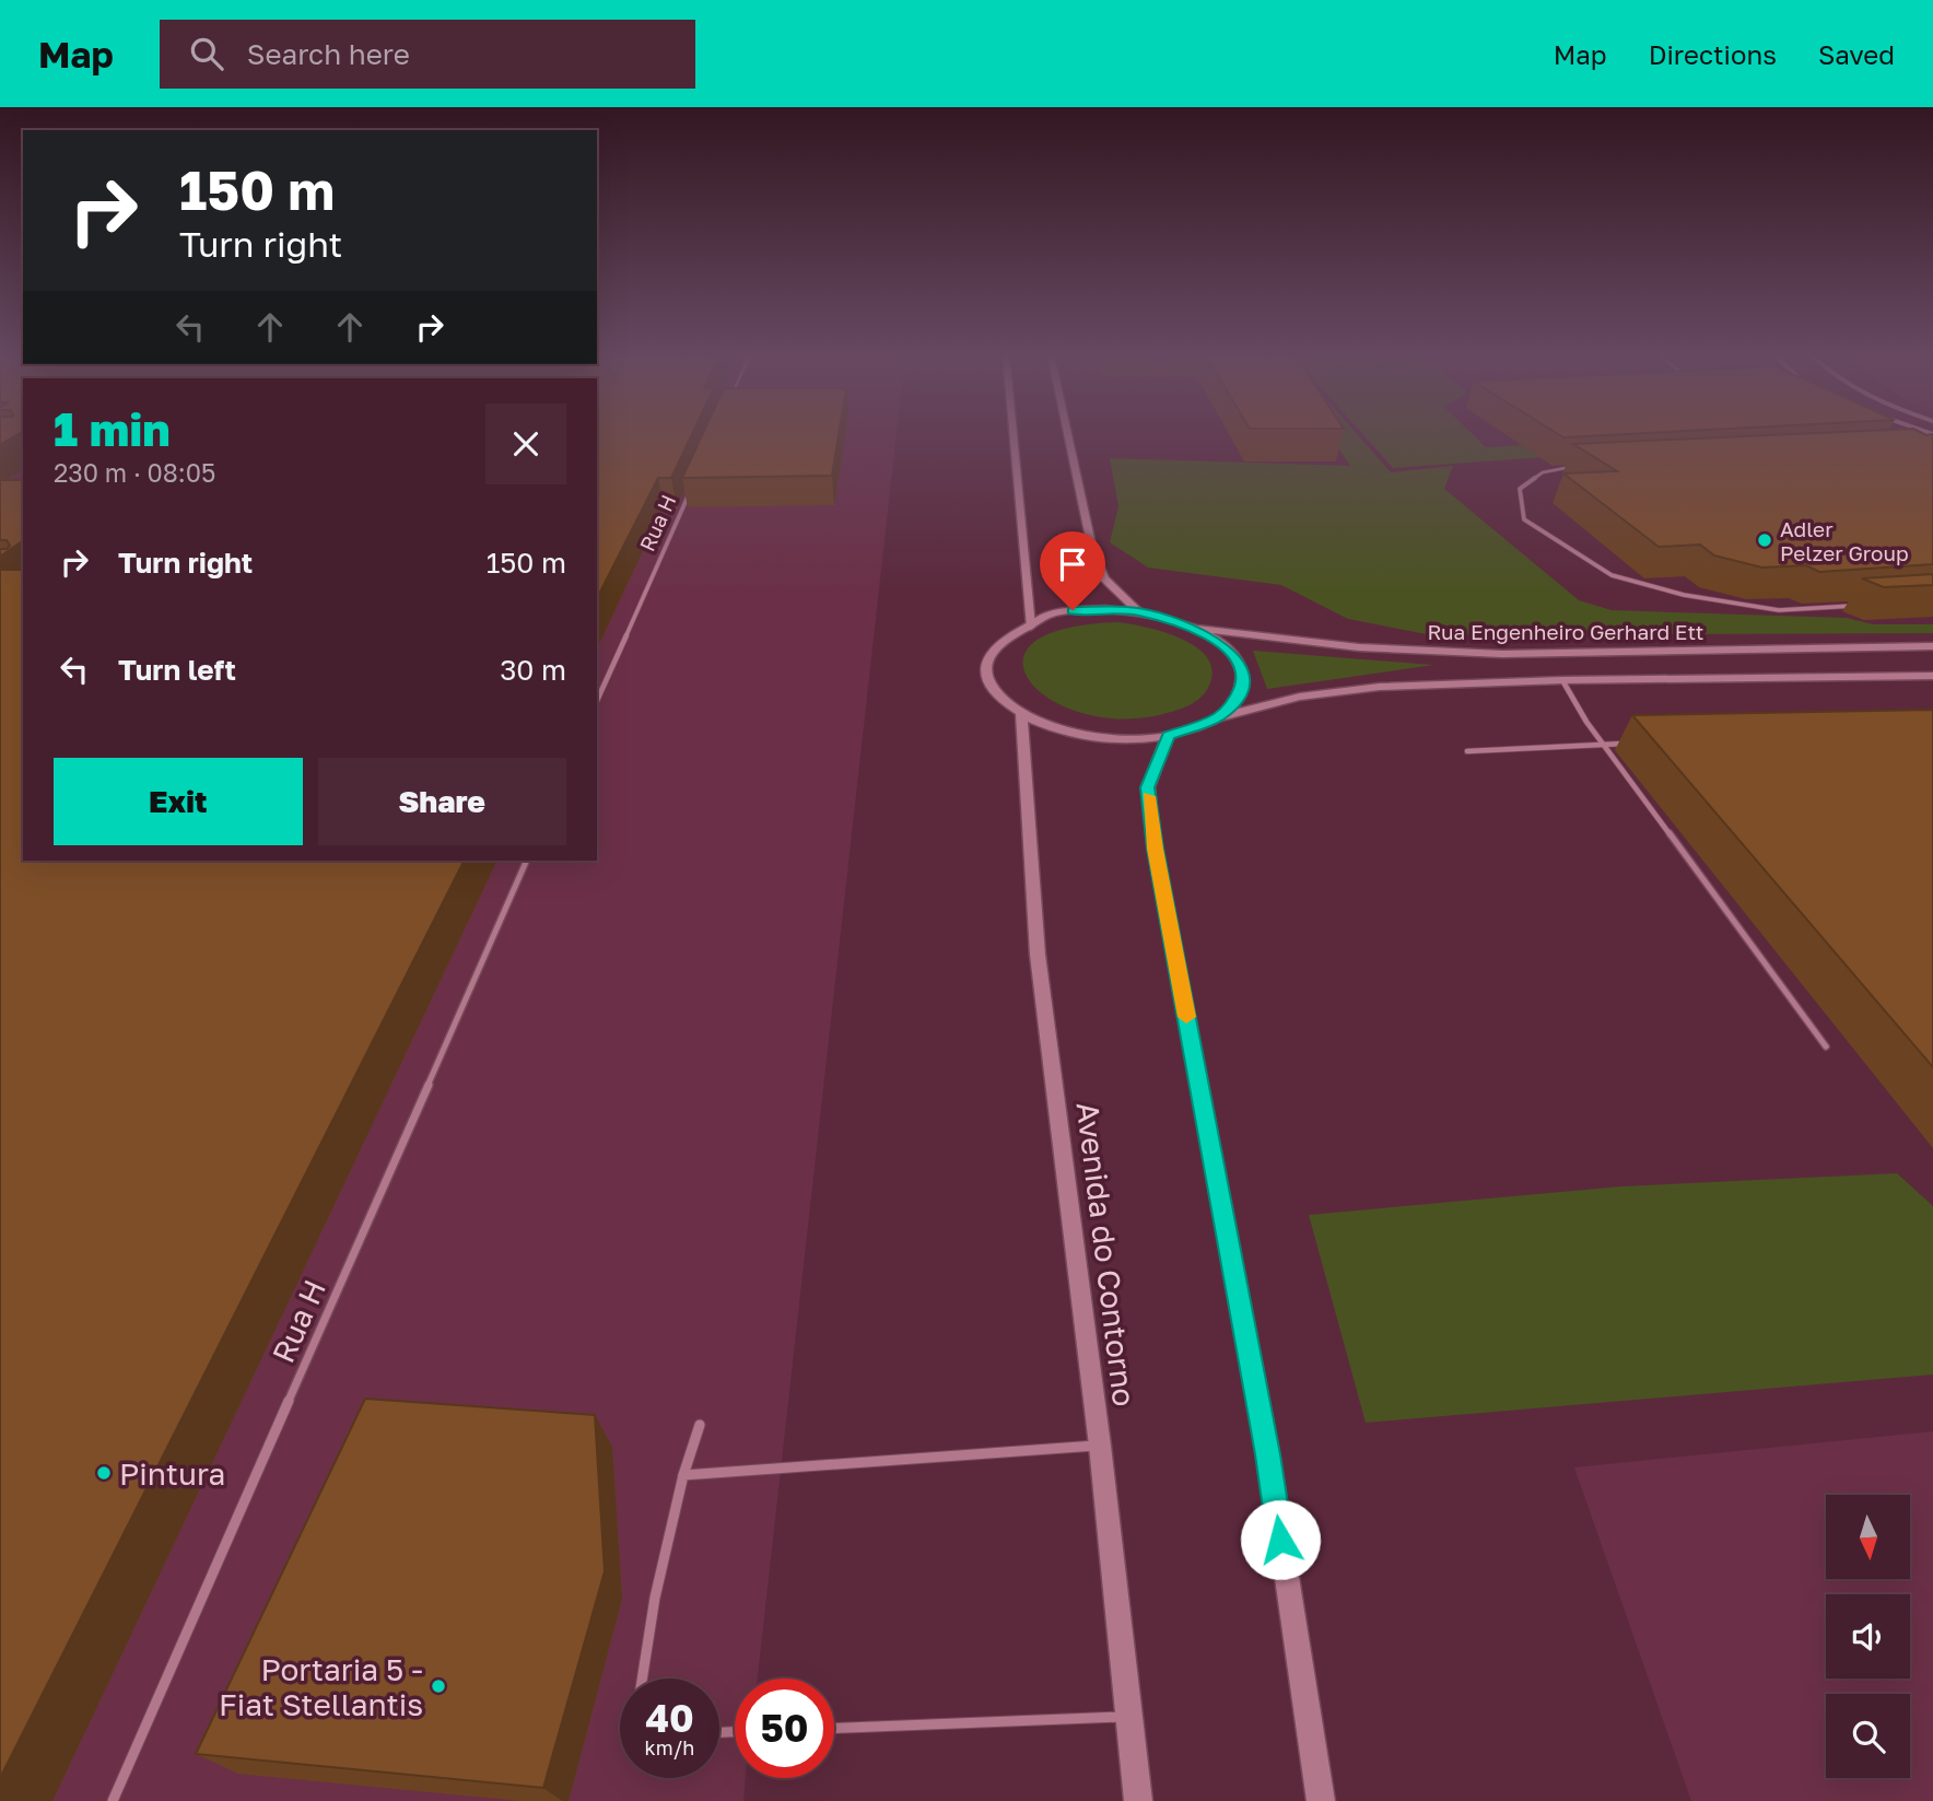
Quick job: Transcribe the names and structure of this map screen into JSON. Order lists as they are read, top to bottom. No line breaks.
{"streets":{"main road":["Rua Engenheiro Gerhard Ett","Avenida do Contorno"],"lane":["Rua H"]},"crossings":[["Rua Engenheiro Gerhard Ett","Avenida do Contorno"]],"places":["Adler Pelzer Group","Pintura","Portaria 5 - Fiat Stellantis"],"north":"bottom","page":{"header":"Map","search":"Search here","nav":["Map","Directions","Saved"],"turn":["150 m","Turn right"],"heading":["1 min","230 m · 08:05"],"list":[{"name":"Turn right","value":"150 m"},{"name":"Turn left","value":"30 m"}],"buttons":["Exit","Share"],"speed":"40 km/h","limit":"50"}}
